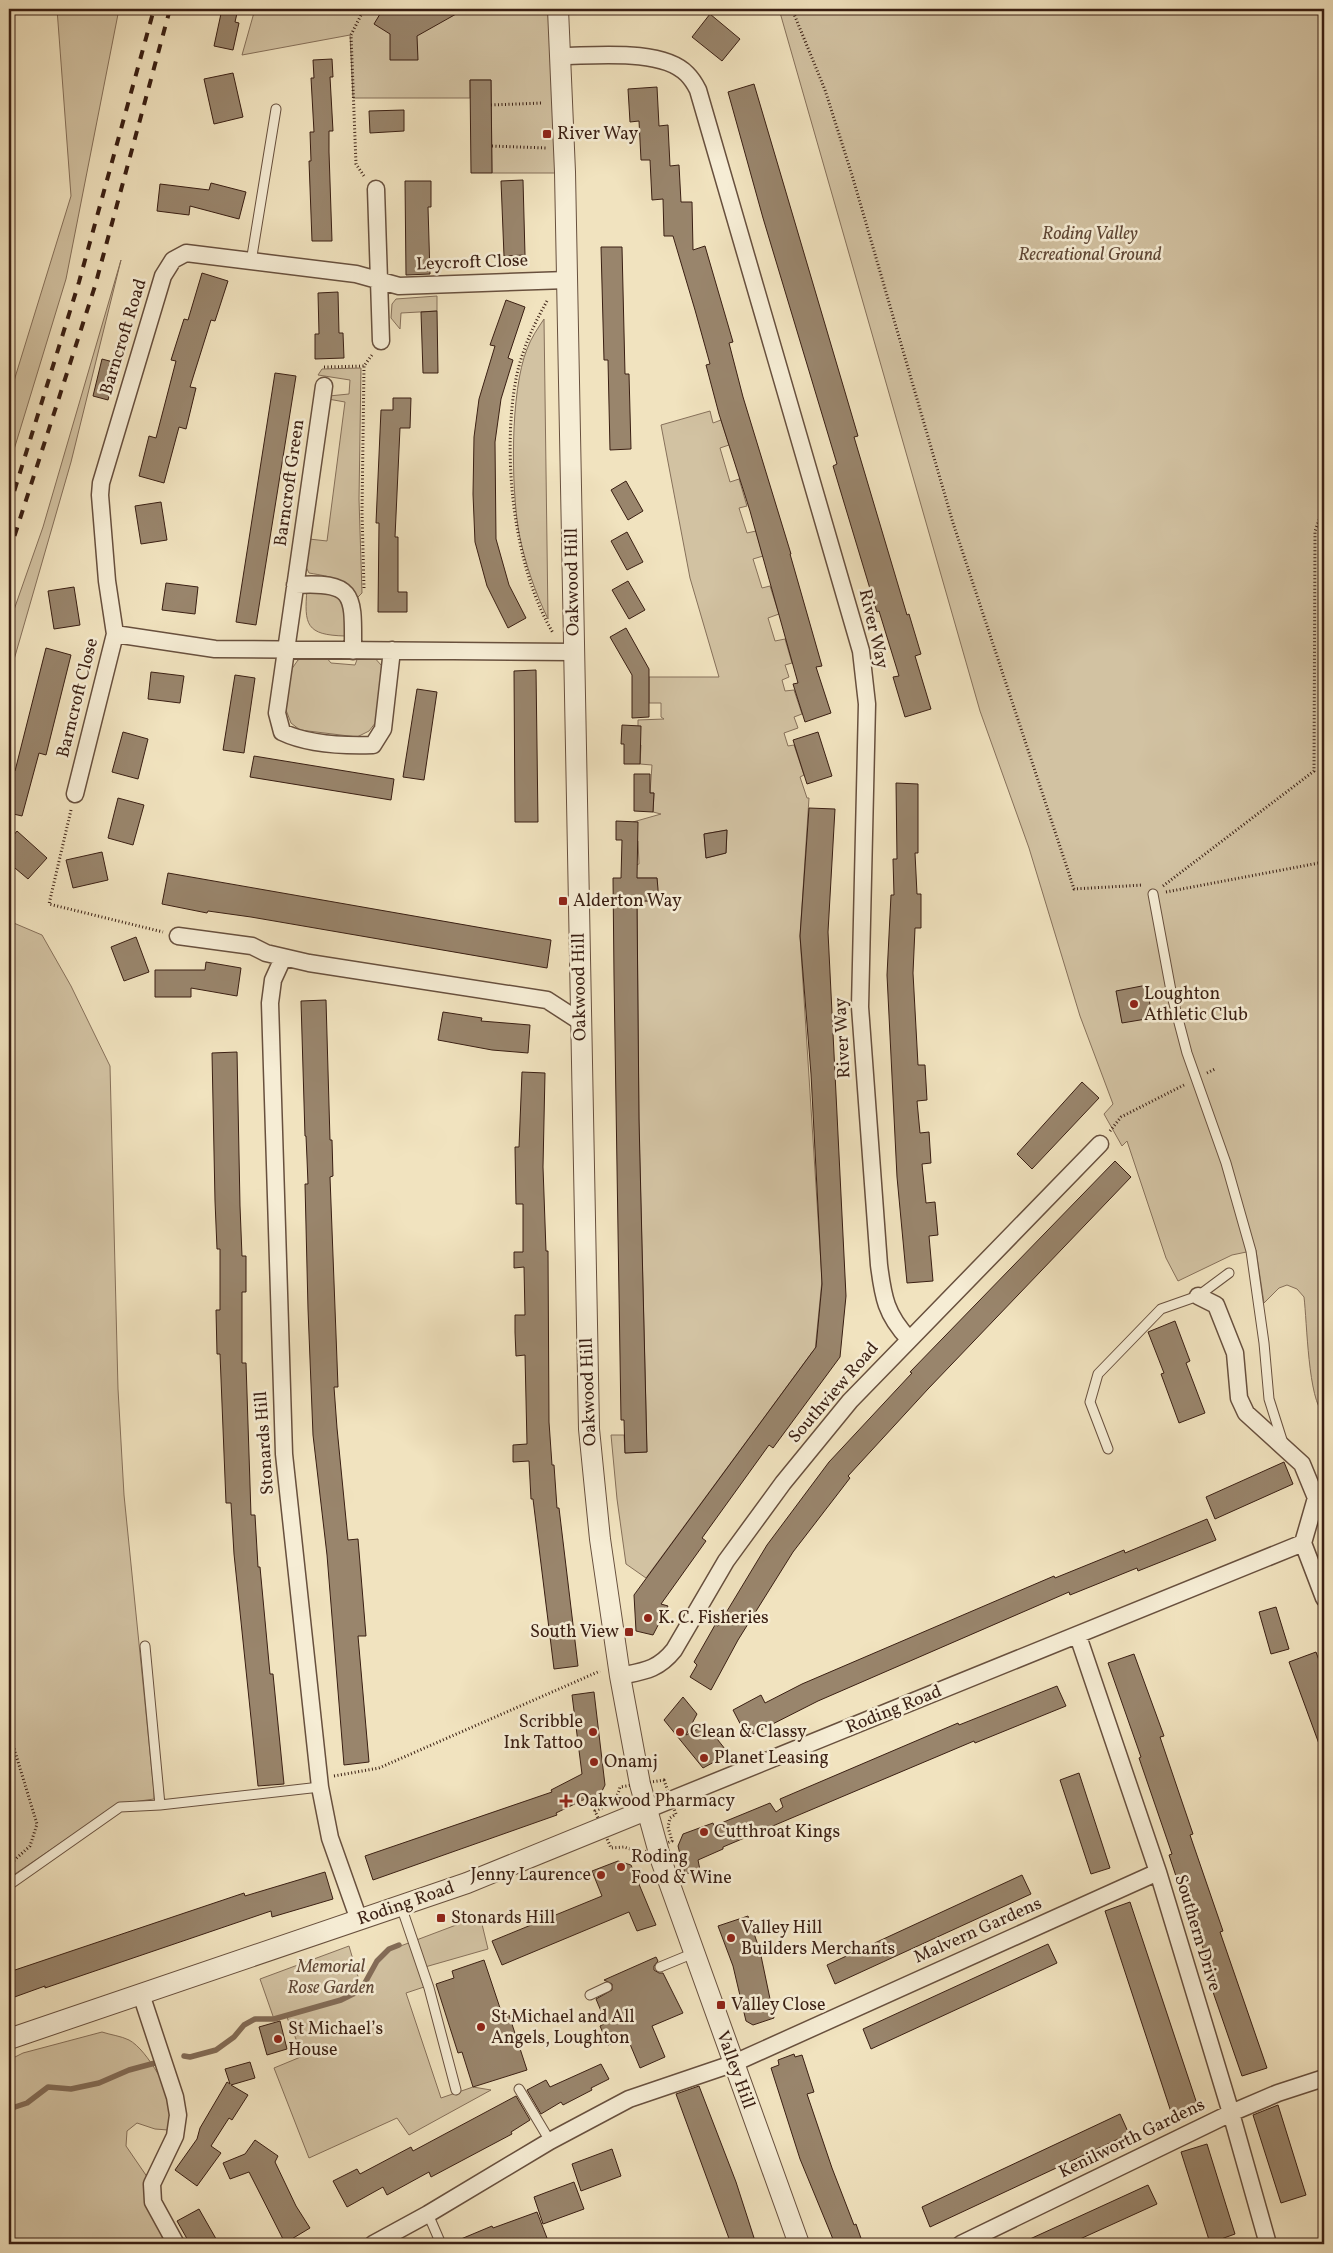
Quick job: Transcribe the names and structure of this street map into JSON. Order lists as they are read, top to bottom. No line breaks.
{"streets":{"street":["Leycroft Close","Barncroft Road","Barncroft Green","Oakwood Hill","River Way","Barncroft Close","Southview Road","Stonards Hill","Roding Road","Malvern Gardens","Southern Drive","Valley Hill","Kenilworth Gardens"]},"crossings":[["Leycroft Close","Barncroft Road"],["Leycroft Close","Oakwood Hill"],["Barncroft Road","Barncroft Close"],["Barncroft Green","Barncroft Close"],["Oakwood Hill","River Way"],["Oakwood Hill","Barncroft Close"],["Oakwood Hill","Southview Road"],["Oakwood Hill","Roding Road"],["Oakwood Hill","Valley Hill"],["River Way","Southview Road"],["Stonards Hill","Roding Road"],["Roding Road","Southern Drive"],["Roding Road","Valley Hill"],["Malvern Gardens","Southern Drive"],["Malvern Gardens","Valley Hill"],["Southern Drive","Kenilworth Gardens"]],"parks":["Roding Valley Recreational Ground","Memorial Rose Garden"],"places":{"transit":["River Way","Alderton Way","South View","Stonards Hill","Valley Close"],"other":["Loughton Athletic Club","K. C. Fisheries","Scribble Ink Tattoo","Clean & Classy","Planet Leasing","Onamj","Cutthroat Kings","Roding Food & Wine","Jenny Laurence","Valley Hill Builders Merchants","St Michael and All Angels, Loughton","St Michael’s House"],"health":["Oakwood Pharmacy"]}}
